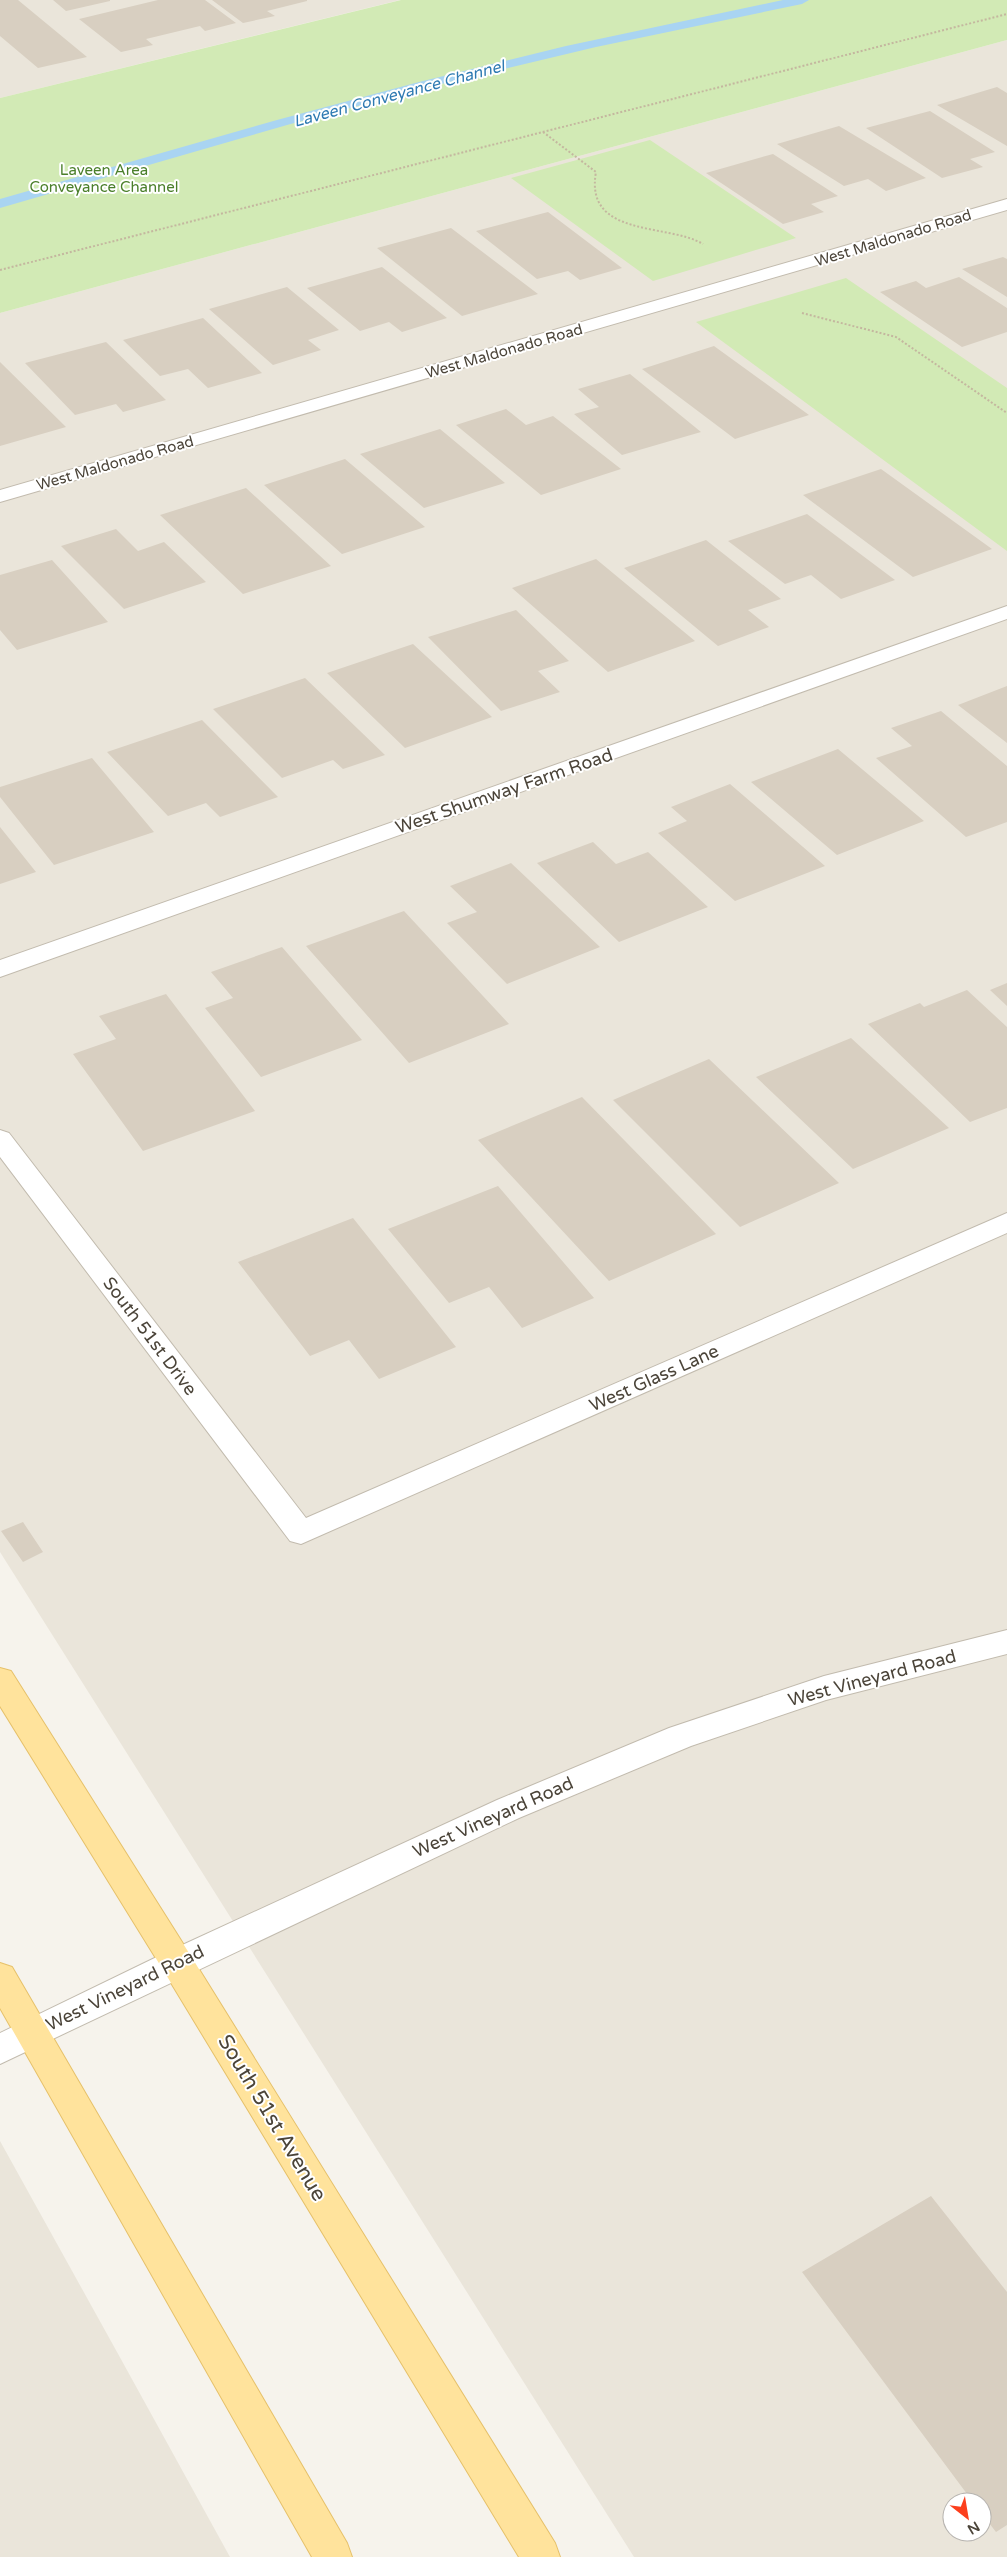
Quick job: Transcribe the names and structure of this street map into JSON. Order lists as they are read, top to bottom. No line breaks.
{"streets":{"main road":["South 51st Avenue"],"street":["West Maldonado Road","West Shumway Farm Road","South 51st Drive","West Glass Lane","West Vineyard Road"]},"crossings":[["South 51st Drive","West Glass Lane"],["West Vineyard Road","South 51st Avenue"]],"water":["Laveen Conveyance Channel"],"parks":["Laveen Area Conveyance Channel"],"north":"bottom right"}
